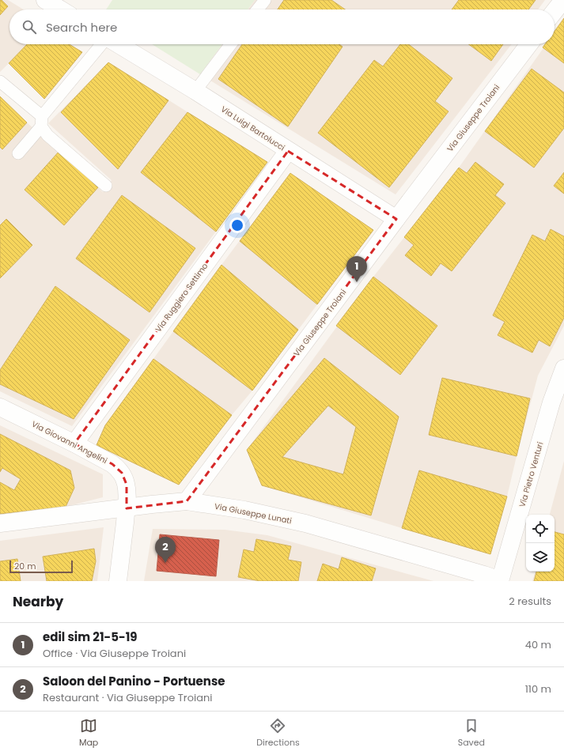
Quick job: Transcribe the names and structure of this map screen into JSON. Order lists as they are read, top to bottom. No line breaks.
{"streets":{"street":["Via Giuseppe Troiani","Via Luigi Bartolucci","Via Ruggiero Settimo","Via Giovanni Angelini","Via Pietro Venturi","Via Giuseppe Lunati"]},"crossings":[["Via Giuseppe Troiani","Via Luigi Bartolucci"],["Via Giuseppe Troiani","Via Giuseppe Lunati"],["Via Luigi Bartolucci","Via Ruggiero Settimo"],["Via Ruggiero Settimo","Via Giovanni Angelini"],["Via Giovanni Angelini","Via Giuseppe Lunati"],["Via Pietro Venturi","Via Giuseppe Lunati"]],"scale_bar":"20 m","page":{"search":"Search here","pins":["1","2"],"scale":"20 m","heading":["Nearby","2 results"],"list":[{"mark":"1","name":"edil sim 21-5-19","note":"Office · Via Giuseppe Troiani","value":"40 m"},{"mark":"2","name":"Saloon del Panino - Portuense","note":"Restaurant · Via Giuseppe Troiani","value":"110 m"}],"nav":["Map","Directions","Saved"]}}
